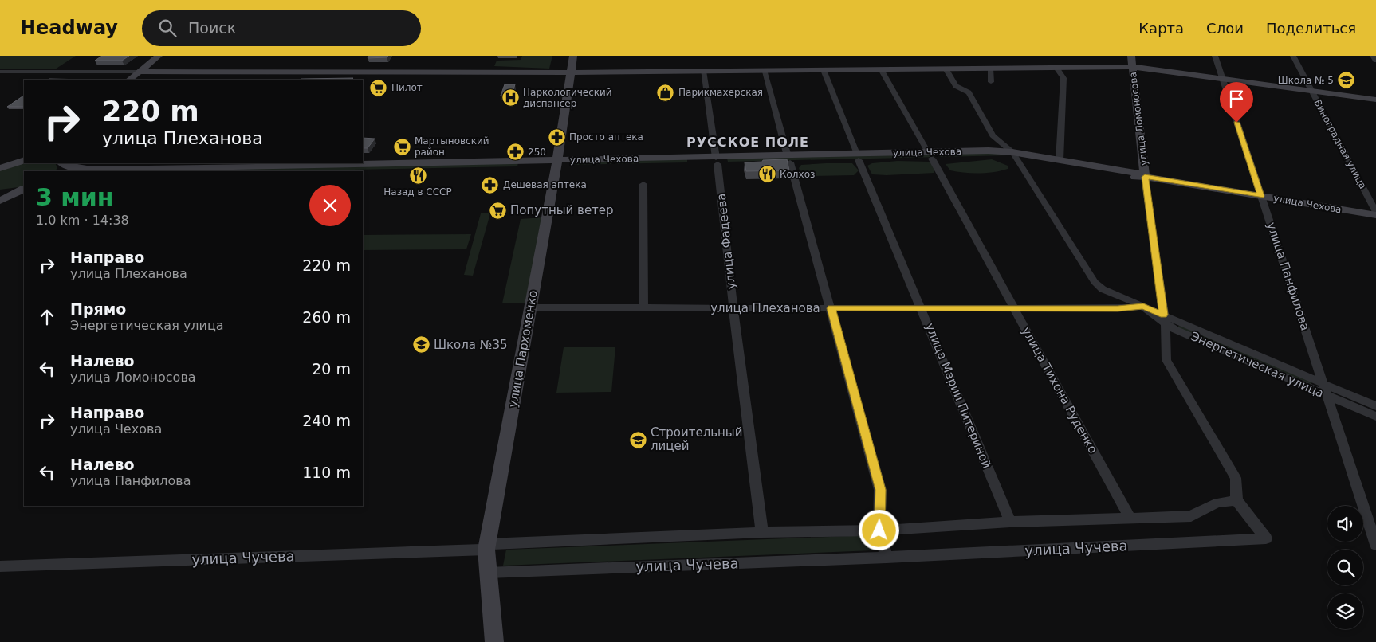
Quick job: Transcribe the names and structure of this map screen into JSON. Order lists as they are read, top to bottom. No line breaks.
{"streets":{"street":["улица Ломоносова","Виноградная улица","улица Чехова","улица Фадеева","улица Панфилова","улица Плеханова","улица Пархоменко","Энергетическая улица","улица Тихона Руденко","улица Марии Питериной","улица Чучева"]},"crossings":[["улица Ломоносова","улица Чехова"],["улица Ломоносова","Энергетическая улица"],["улица Ломоносова","улица Чучева"],["улица Чехова","улица Фадеева"],["улица Чехова","улица Панфилова"],["улица Чехова","улица Пархоменко"],["улица Чехова","Энергетическая улица"],["улица Чехова","улица Тихона Руденко"],["улица Чехова","улица Марии Питериной"],["улица Фадеева","улица Плеханова"],["улица Фадеева","улица Чучева"],["улица Панфилова","Энергетическая улица"],["улица Плеханова","улица Пархоменко"],["улица Плеханова","Энергетическая улица"],["улица Плеханова","улица Тихона Руденко"],["улица Плеханова","улица Марии Питериной"],["улица Пархоменко","улица Чучева"],["улица Тихона Руденко","улица Чучева"],["улица Марии Питериной","улица Чучева"]],"districts":["РУССКОЕ ПОЛЕ"],"places":{"school or university":["Школа № 5","Школа №35","Строительный лицей"],"supermarket":["Пилот","Мартыновский район","Попутный ветер"],"shop":["Парикмахерская"],"hospital":["Наркологический диспансер"],"pharmacy":["Просто аптека","250","Дешевая аптека"],"restaurant":["Колхоз","Назад в СССР"]},"page":{"header":"Headway","search":"Поиск","nav":["Карта","Слои","Поделиться"],"turn":["220 m","улица Плеханова"],"heading":["3 мин","1.0 km · 14:38"],"list":[{"name":"Направо","note":"улица Плеханова","value":"220 m"},{"name":"Прямо","note":"Энергетическая улица","value":"260 m"},{"name":"Налево","note":"улица Ломоносова","value":"20 m"},{"name":"Направо","note":"улица Чехова","value":"240 m"},{"name":"Налево","note":"улица Панфилова","value":"110 m"}]}}
